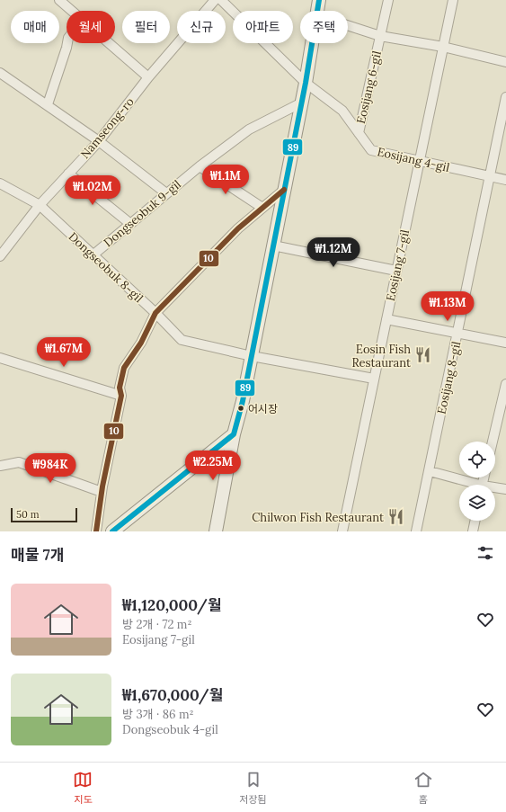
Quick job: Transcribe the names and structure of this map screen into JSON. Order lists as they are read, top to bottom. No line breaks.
{"streets":{"street":["Eosijang 6-gil","Namseong-ro","Eosijang 4-gil","Dongseobuk 9-gil","Eosijang 7-gil","Dongseobuk 8-gil","Eosijang 8-gil"]},"crossings":[["Eosijang 6-gil","Eosijang 4-gil"],["Namseong-ro","Dongseobuk 8-gil"],["Eosijang 4-gil","Eosijang 7-gil"],["Eosijang 4-gil","Eosijang 8-gil"],["Dongseobuk 9-gil","Dongseobuk 8-gil"],["Eosijang 7-gil","Dongseobuk 8-gil"]],"places":{"restaurant":["Eosin Fish Restaurant","Chilwon Fish Restaurant"],"other":["어시장"]},"lines":["transit line 89","transit line 10"],"scale_bar":"50 m","page":{"chip":["매매","월세","필터","신규","아파트","주택"],"price":["₩1.1M","₩1.02M","₩1.12M","₩1.13M","₩1.67M","₩2.25M","₩984K"],"scale":"50 m","heading":"매물 7개","list":[{"name":"₩1,120,000/월","note":"방 2개 · 72 m² · Eosijang 7-gil"},{"name":"₩1,670,000/월","note":"방 3개 · 86 m² · Dongseobuk 4-gil"}],"tabs":["지도","저장됨","홈"]}}
